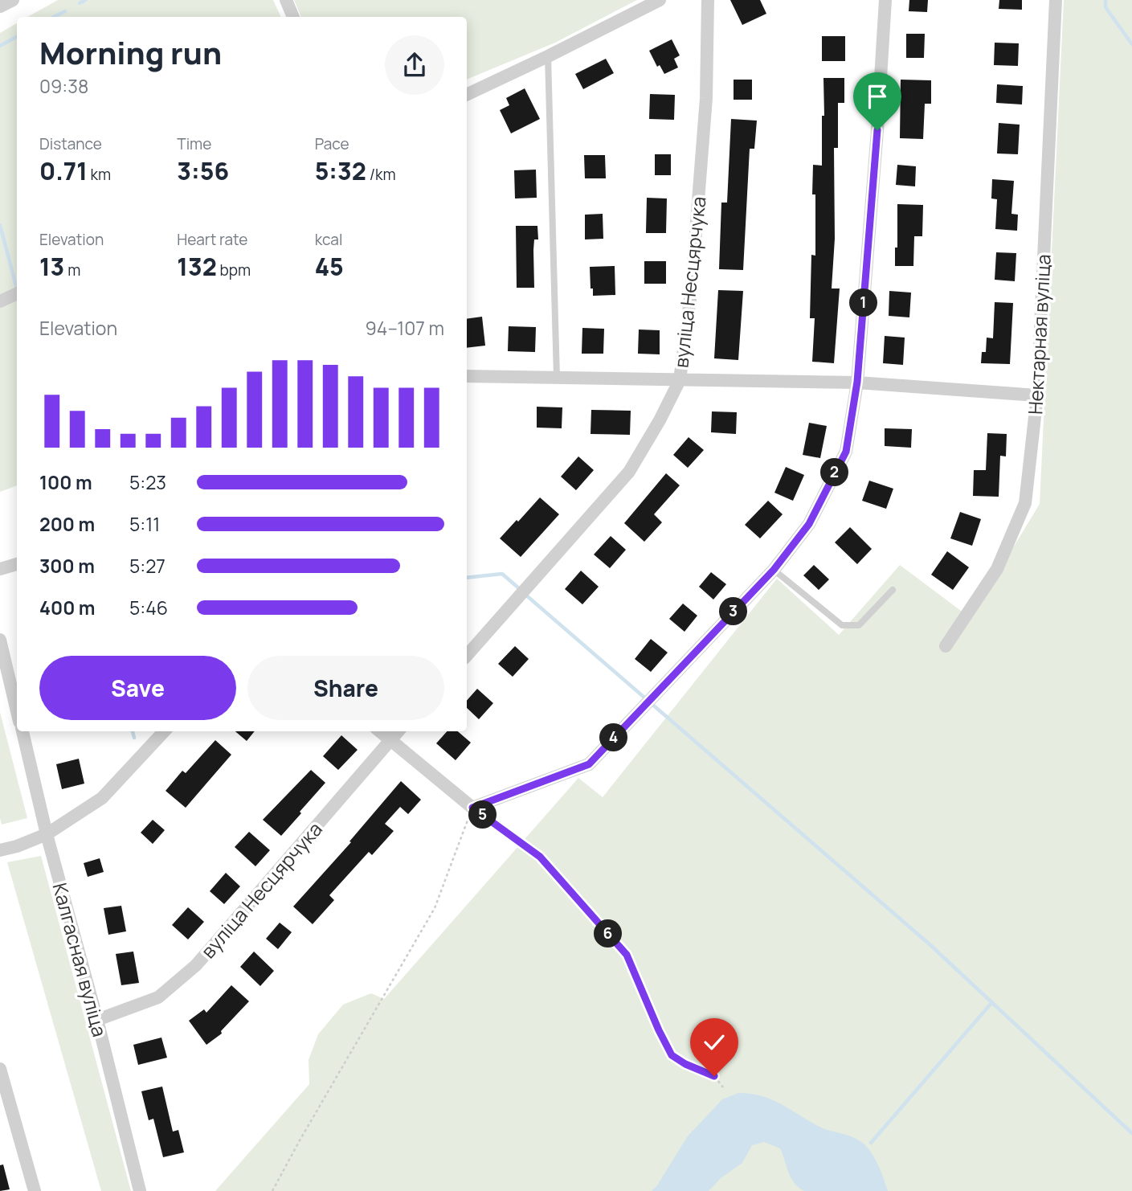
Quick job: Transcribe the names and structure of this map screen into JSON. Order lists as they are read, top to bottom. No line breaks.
{"streets":{"street":["вуліца Несцярчука","Нектарная вуліца","Калгасная вуліца"]},"crossings":[["вуліца Несцярчука","Калгасная вуліца"]],"page":{"heading":["Morning run","09:38"],"stats":[["Distance","0.71 km"],["Time","3:56"],["Pace","5:32 /km"],["Elevation","13 m"],["Heart rate","132 bpm"],["kcal","45"]],"pins":["1","2","3","4","5","6"],"chart":["Elevation","94–107 m"],"list":[{"name":"100 m","note":"5:23"},{"name":"200 m","note":"5:11"},{"name":"300 m","note":"5:27"},{"name":"400 m","note":"5:46"}],"buttons":["Save","Share"]}}
